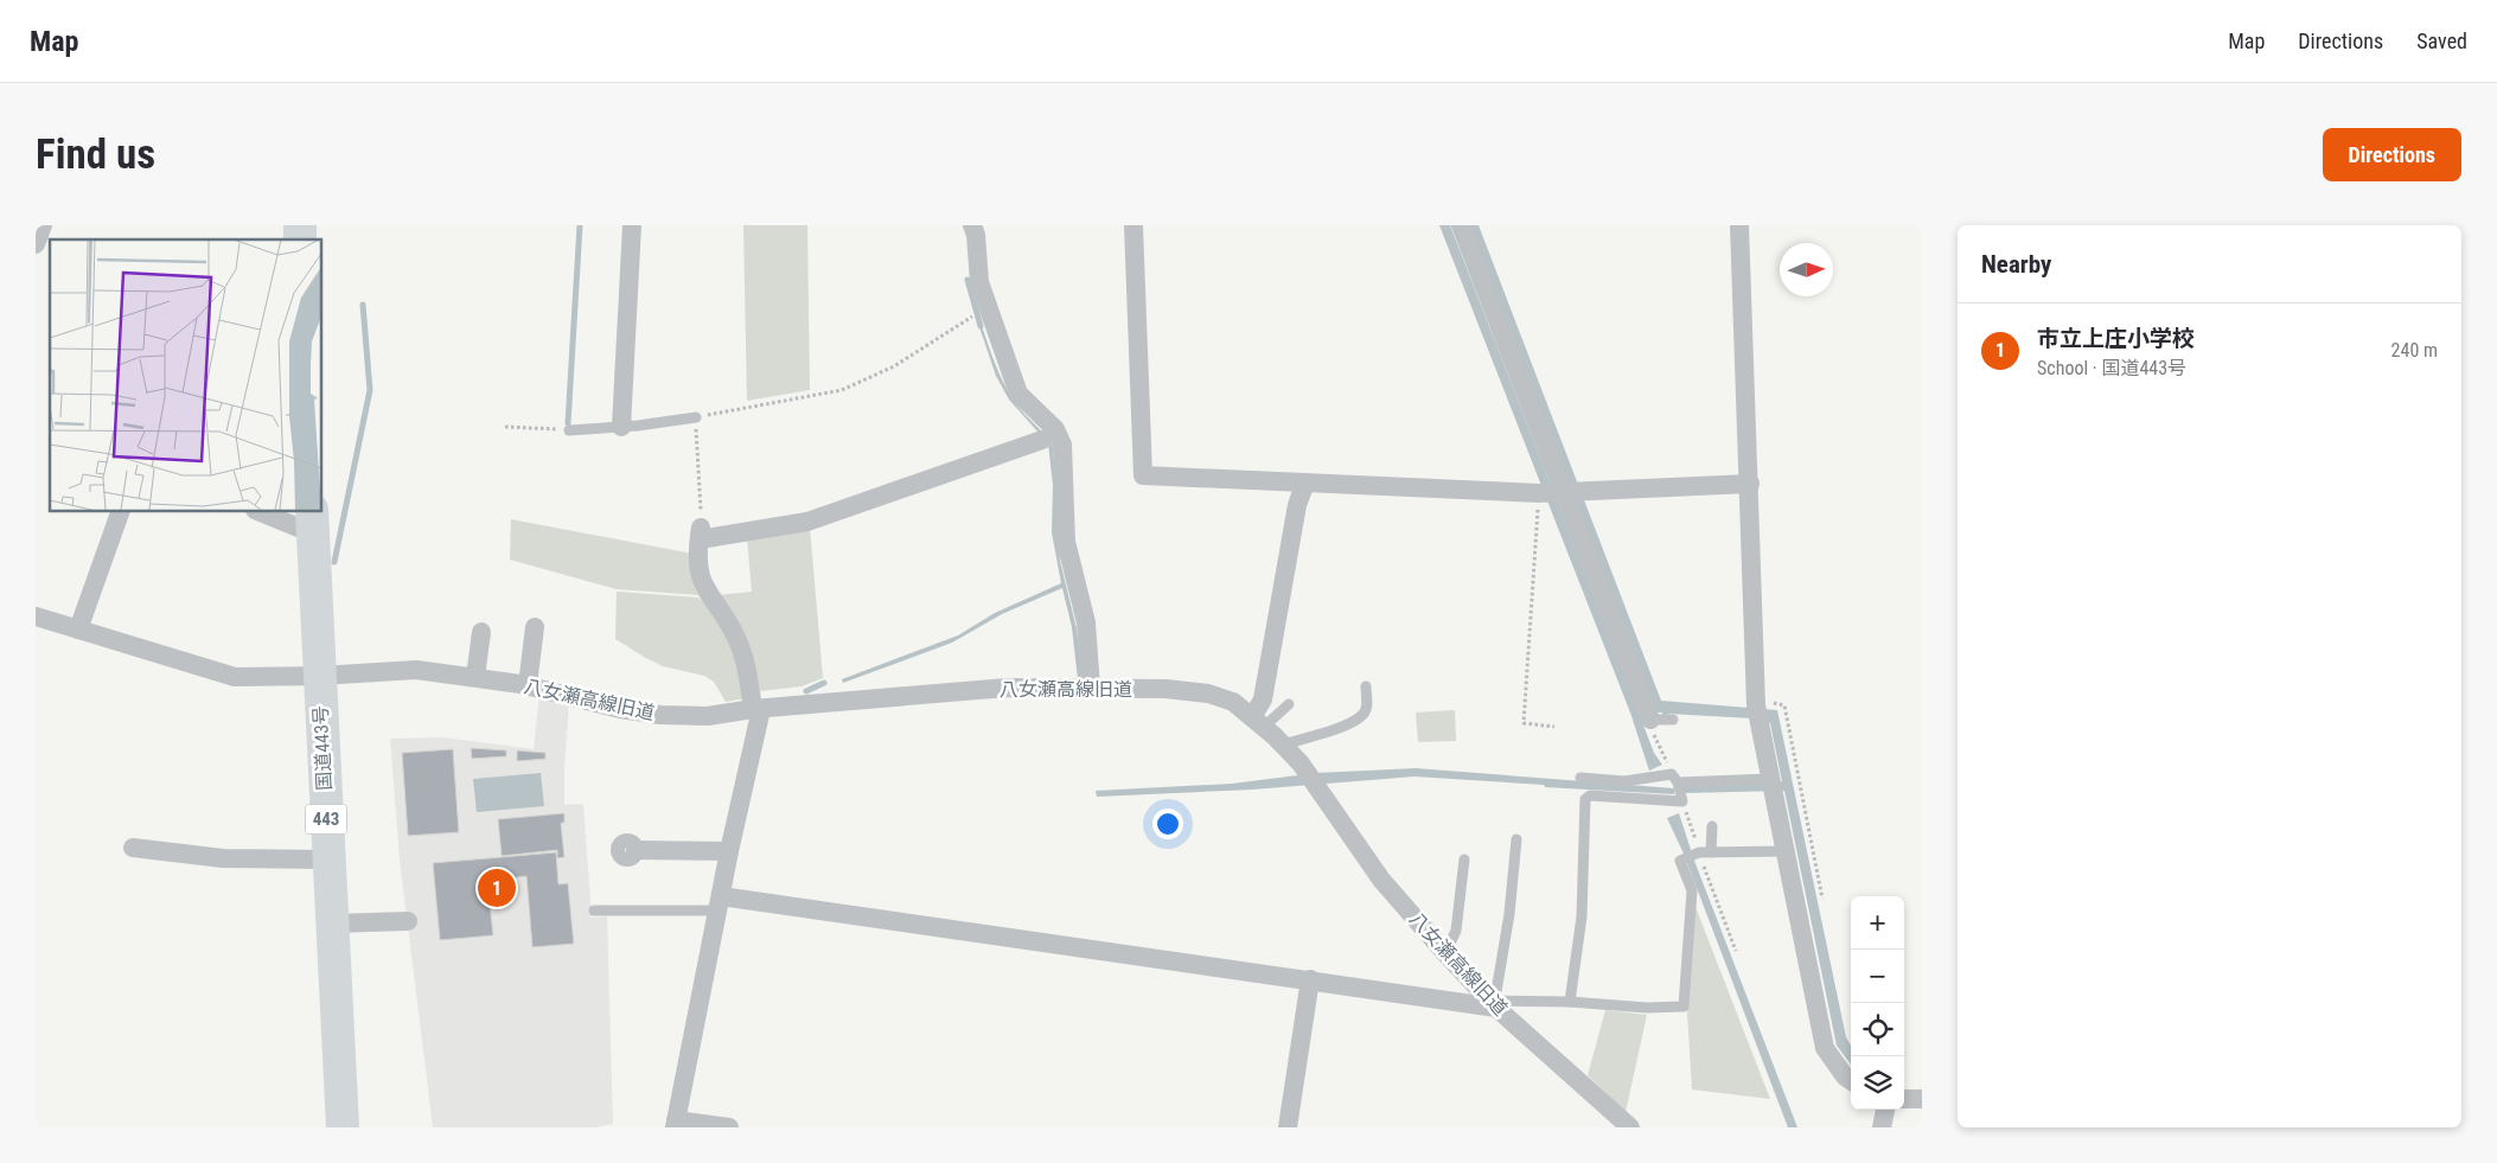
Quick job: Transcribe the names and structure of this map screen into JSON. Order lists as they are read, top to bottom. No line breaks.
{"streets":{"highway":["国道443号","443"],"street":["八女瀬高線旧道"]},"crossings":[["八女瀬高線旧道","国道443号"]],"north":"right","page":{"header":"Map","nav":["Map","Directions","Saved"],"buttons":"Directions","title":"Find us","heading":"Nearby","list":[{"mark":"1","name":"市立上庄小学校","note":"School · 国道443号","value":"240 m"}],"pins":"1","map_buttons":["+","−"]}}
